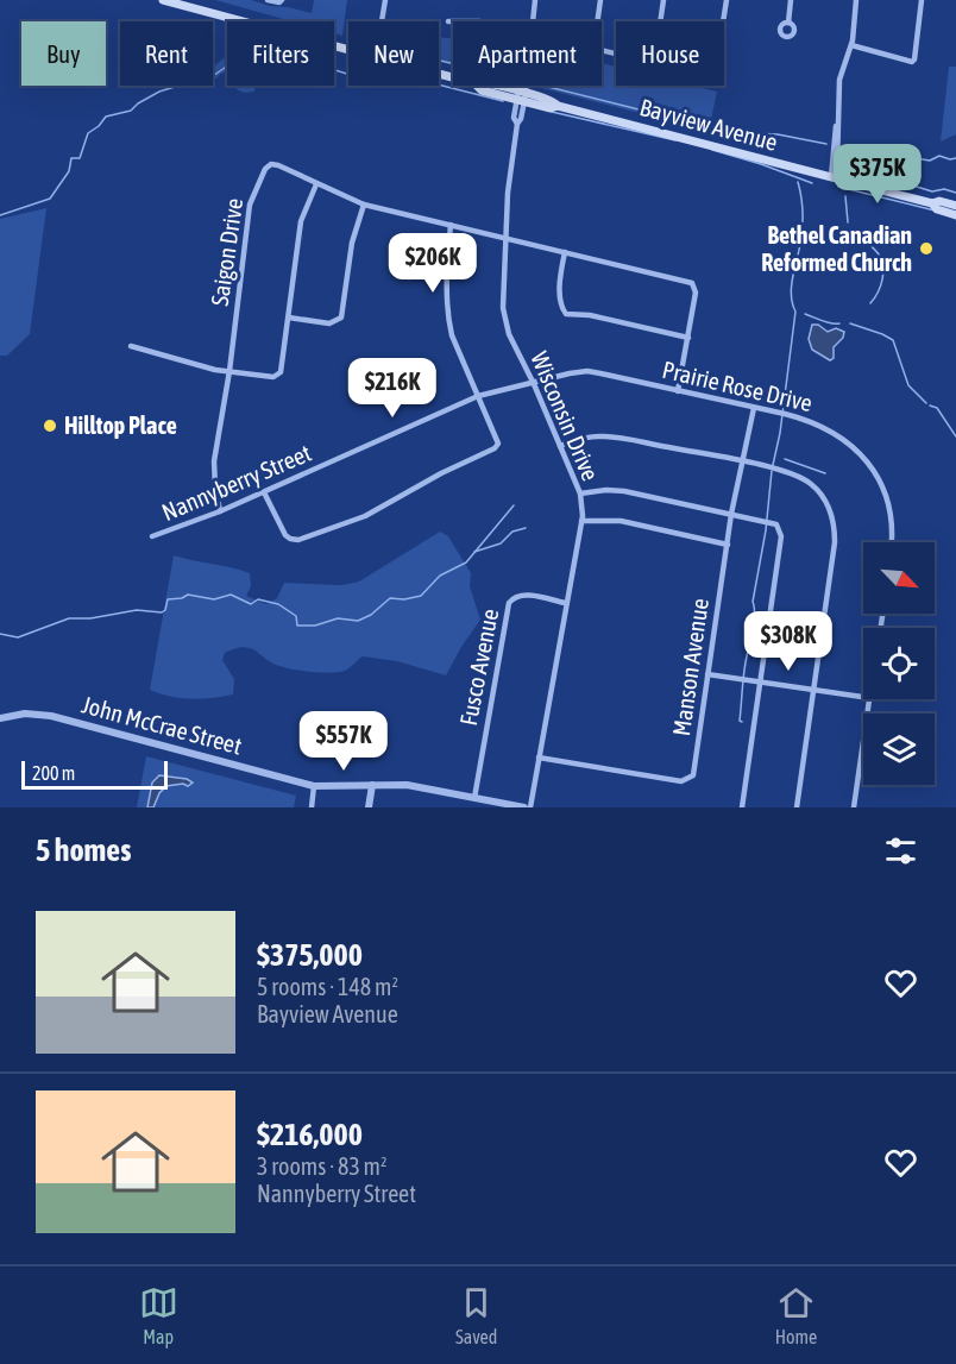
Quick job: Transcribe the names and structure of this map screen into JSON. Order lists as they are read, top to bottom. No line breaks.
{"streets":{"main road":["Bayview Avenue"],"street":["Saigon Drive","Prairie Rose Drive","Wisconsin Drive","Nannyberry Street","Fusco Avenue","Manson Avenue","John McCrae Street"]},"crossings":[["Bayview Avenue","Wisconsin Drive"],["Saigon Drive","Wisconsin Drive"],["Saigon Drive","Nannyberry Street"],["Prairie Rose Drive","Wisconsin Drive"],["Prairie Rose Drive","Nannyberry Street"],["Prairie Rose Drive","Manson Avenue"],["Wisconsin Drive","Nannyberry Street"],["Wisconsin Drive","Fusco Avenue"],["Wisconsin Drive","Manson Avenue"],["Fusco Avenue","John McCrae Street"]],"places":["Bethel Canadian Reformed Church","Hilltop Place"],"scale_bar":"200 m","north":"bottom right","page":{"chip":["Buy","Rent","Filters","New","Apartment","House"],"price":["$375K","$206K","$216K","$308K","$557K"],"scale":"200 m","heading":"5 homes","list":[{"name":"$375,000","note":"5 rooms · 148 m² · Bayview Avenue"},{"name":"$216,000","note":"3 rooms · 83 m² · Nannyberry Street"}],"tabs":["Map","Saved","Home"]}}
